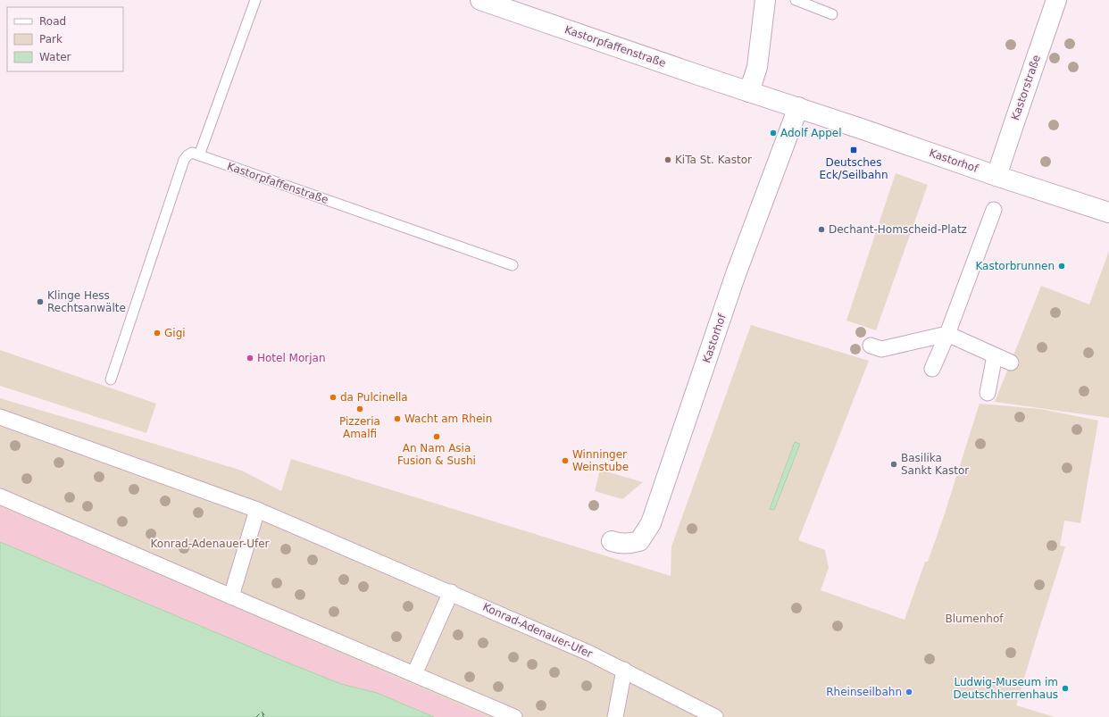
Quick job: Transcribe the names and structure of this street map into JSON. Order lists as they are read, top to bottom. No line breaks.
{"streets":{"street":["Kastorpfaffenstraße","Kastorstraße","Kastorhof","Konrad-Adenauer-Ufer"]},"crossings":[["Kastorpfaffenstraße","Kastorhof"],["Kastorstraße","Kastorhof"]],"parks":["Konrad-Adenauer-Ufer","Blumenhof"],"places":{"other":["Adolf Appel","KiTa St. Kastor","Dechant-Homscheid-Platz","Kastorbrunnen","Klinge Hess Rechtsanwälte","Gigi","Hotel Morjan","da Pulcinella","Pizzeria Amalfi","Wacht am Rhein","An Nam Asia Fusion & Sushi","Winninger Weinstube","Basilika Sankt Kastor","Ludwig-Museum im Deutschherrenhaus","Rheinseilbahn"],"transit":["Deutsches Eck/Seilbahn"]},"legend":["Road","Park","Water"]}
